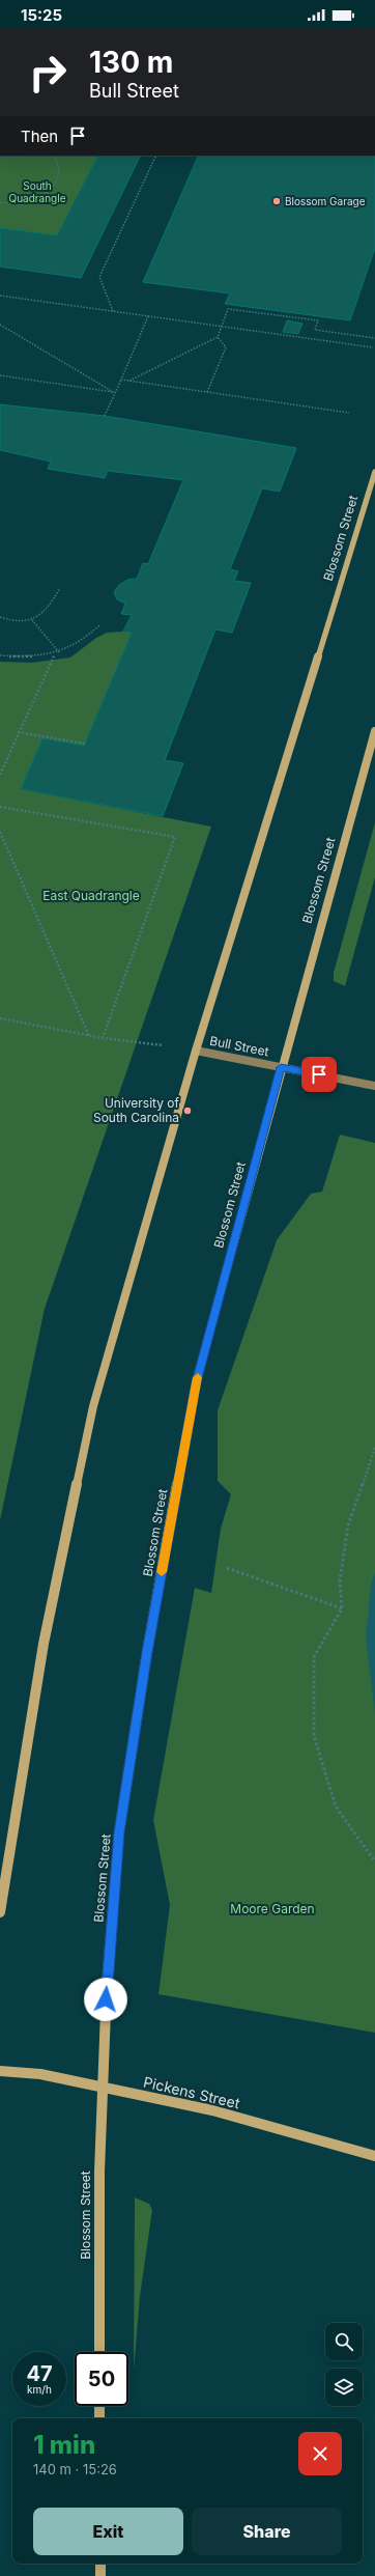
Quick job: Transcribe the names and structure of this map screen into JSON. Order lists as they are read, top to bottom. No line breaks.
{"streets":{"main road":["Blossom Street","Pickens Street"],"street":["Bull Street"]},"crossings":[["Blossom Street","Bull Street"],["Blossom Street","Pickens Street"]],"parks":["South Quadrangle","East Quadrangle","Moore Garden"],"places":["Blossom Garage","University of South Carolina"],"page":{"status":"15:25","turn":["130 m","Bull Street"],"then":"Then","speed":"47 km/h","limit":"50","heading":["1 min","140 m · 15:26"],"buttons":["Exit","Share"]}}
